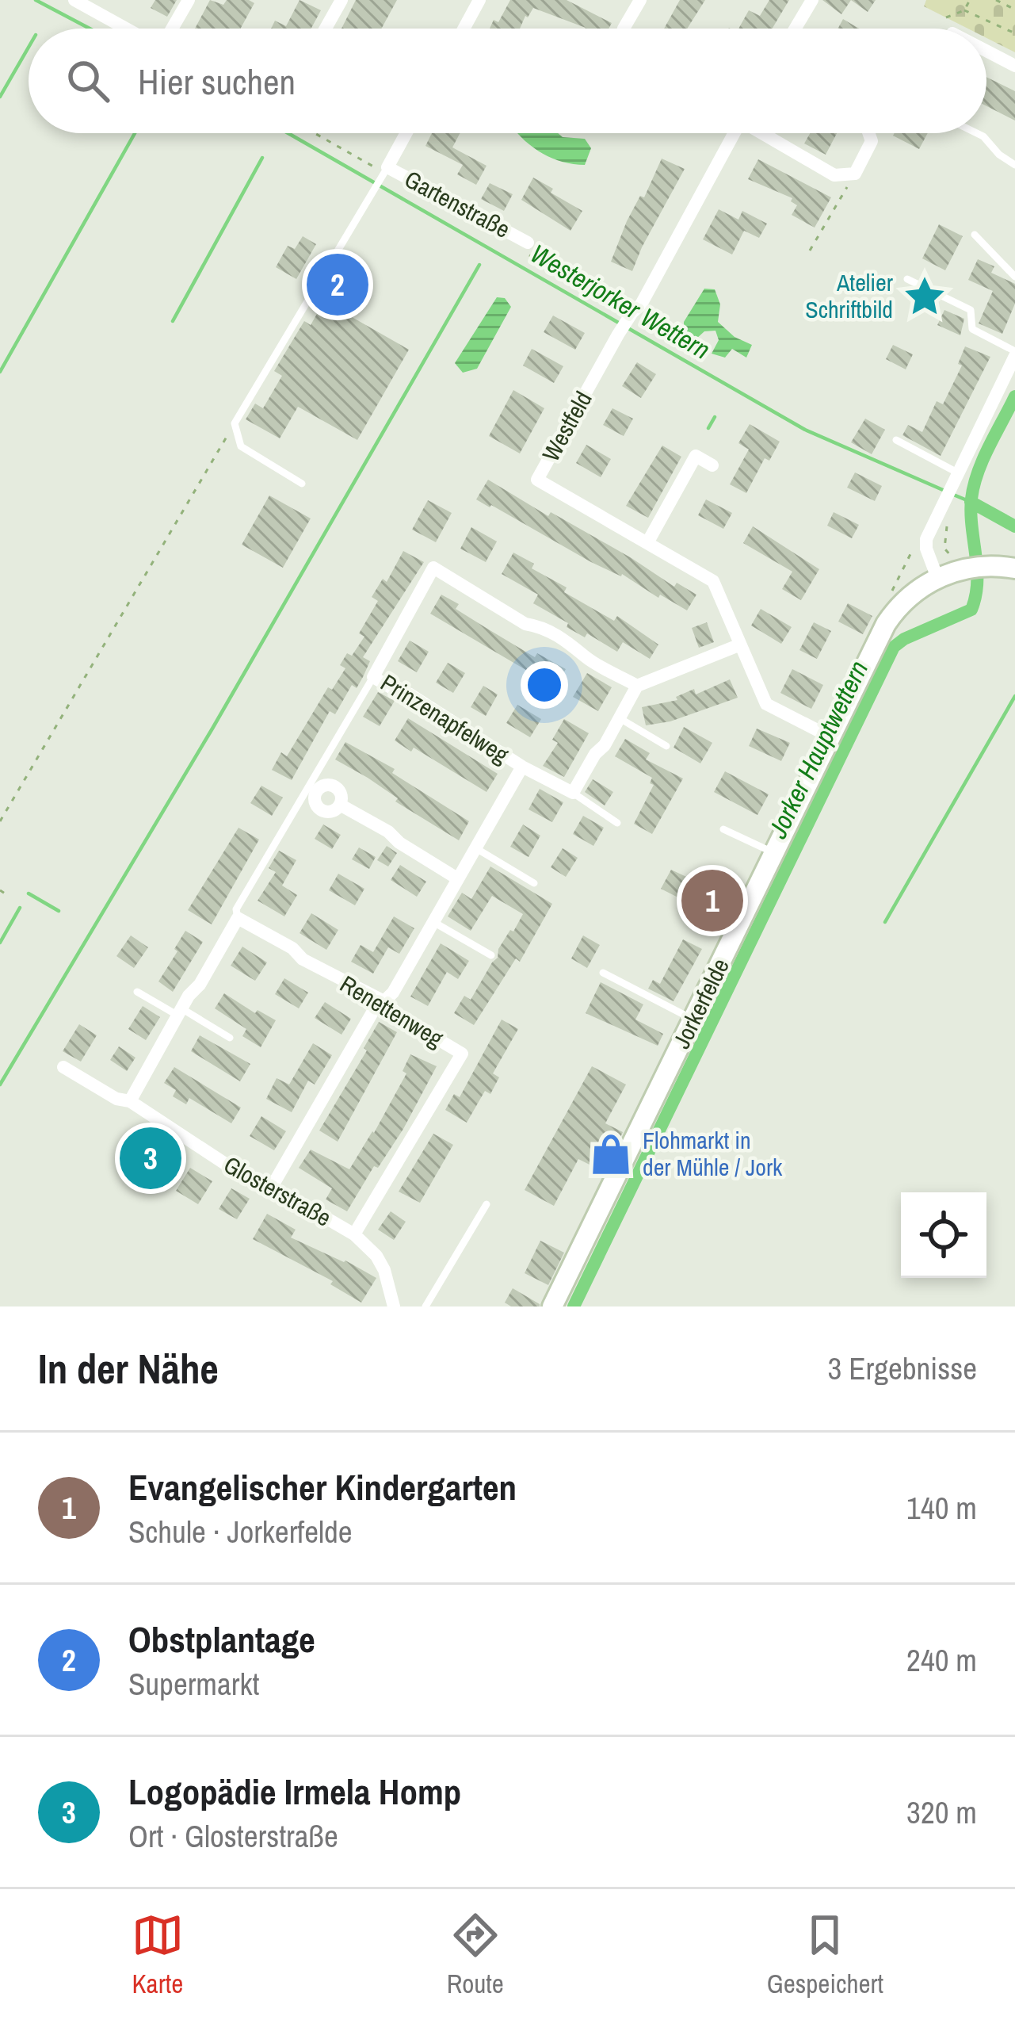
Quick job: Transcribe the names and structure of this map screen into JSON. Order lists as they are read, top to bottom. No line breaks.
{"streets":{"street":["Gartenstraße","Westfeld","Prinzenapfelweg","Jorkerfelde","Renettenweg","Glosterstraße"]},"crossings":[["Westfeld","Jorkerfelde"],["Renettenweg","Glosterstraße"]],"water":["Westerjorker Wettern","Jorker Hauptwettern"],"places":{"place":["Atelier Schriftbild"],"shop":["Flohmarkt in der Mühle / Jork"]},"page":{"search":"Hier suchen","pins":["2","1","3"],"heading":["In der Nähe","3 Ergebnisse"],"list":[{"mark":"1","name":"Evangelischer Kindergarten","note":"Schule · Jorkerfelde","value":"140 m"},{"mark":"2","name":"Obstplantage","note":"Supermarkt","value":"240 m"},{"mark":"3","name":"Logopädie Irmela Homp","note":"Ort · Glosterstraße","value":"320 m"}],"nav":["Karte","Route","Gespeichert"]}}
